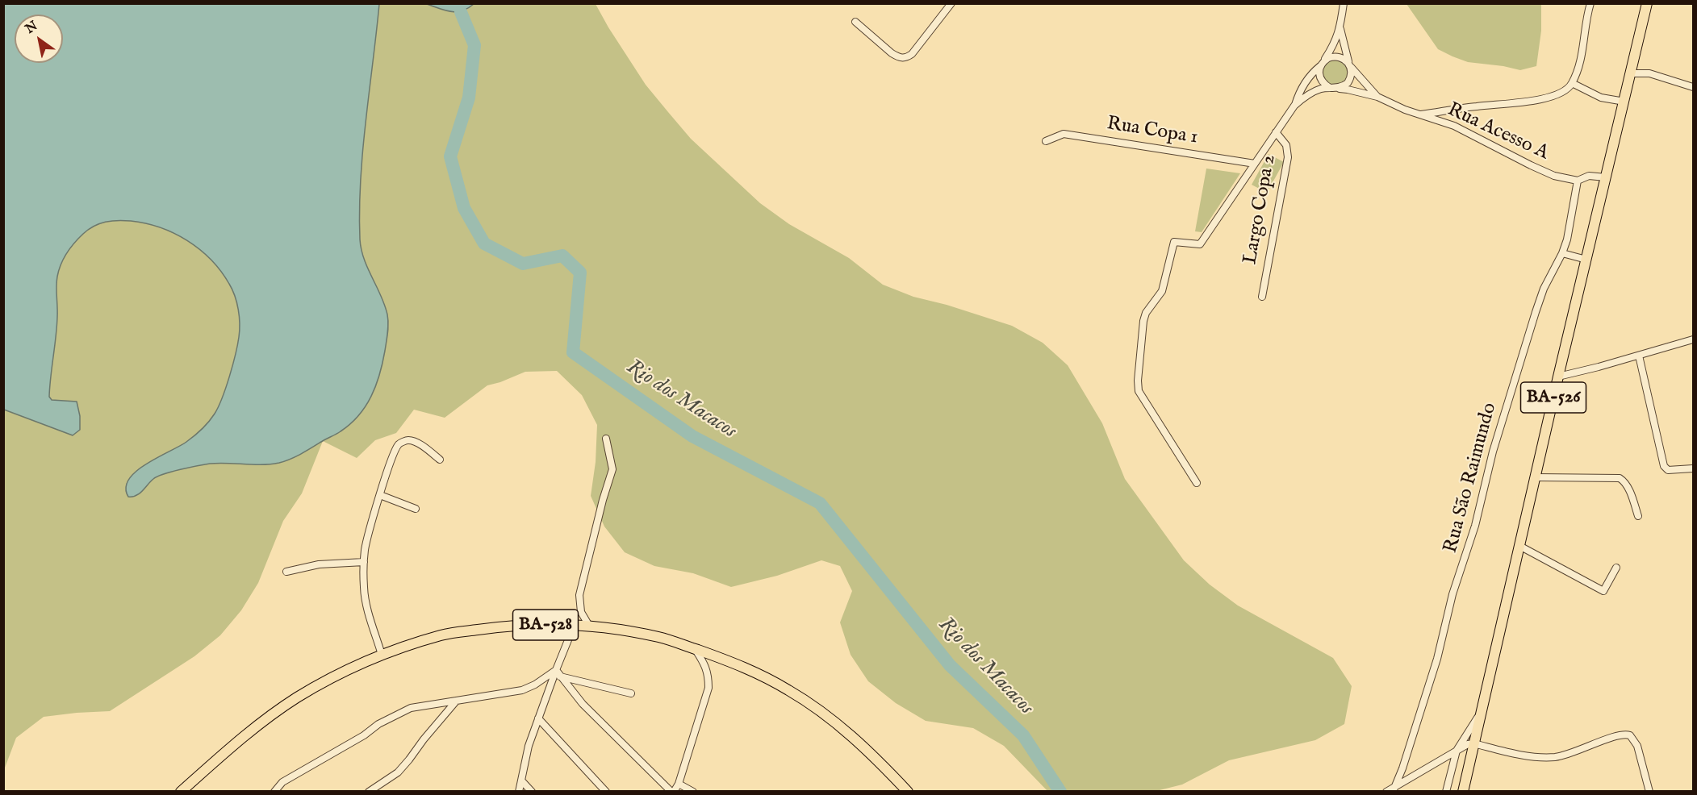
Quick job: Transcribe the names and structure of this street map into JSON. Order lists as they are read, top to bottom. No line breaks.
{"streets":{"main road":["BA-526","BA-528"],"street":["Rua Copa 1","Rua Acesso A","Largo Copa 2","Rua São Raimundo"]},"crossings":[["Rua Acesso A","BA-526"],["Rua Acesso A","Rua São Raimundo"]],"water":["Rio dos Macacos"],"north":"top left"}
